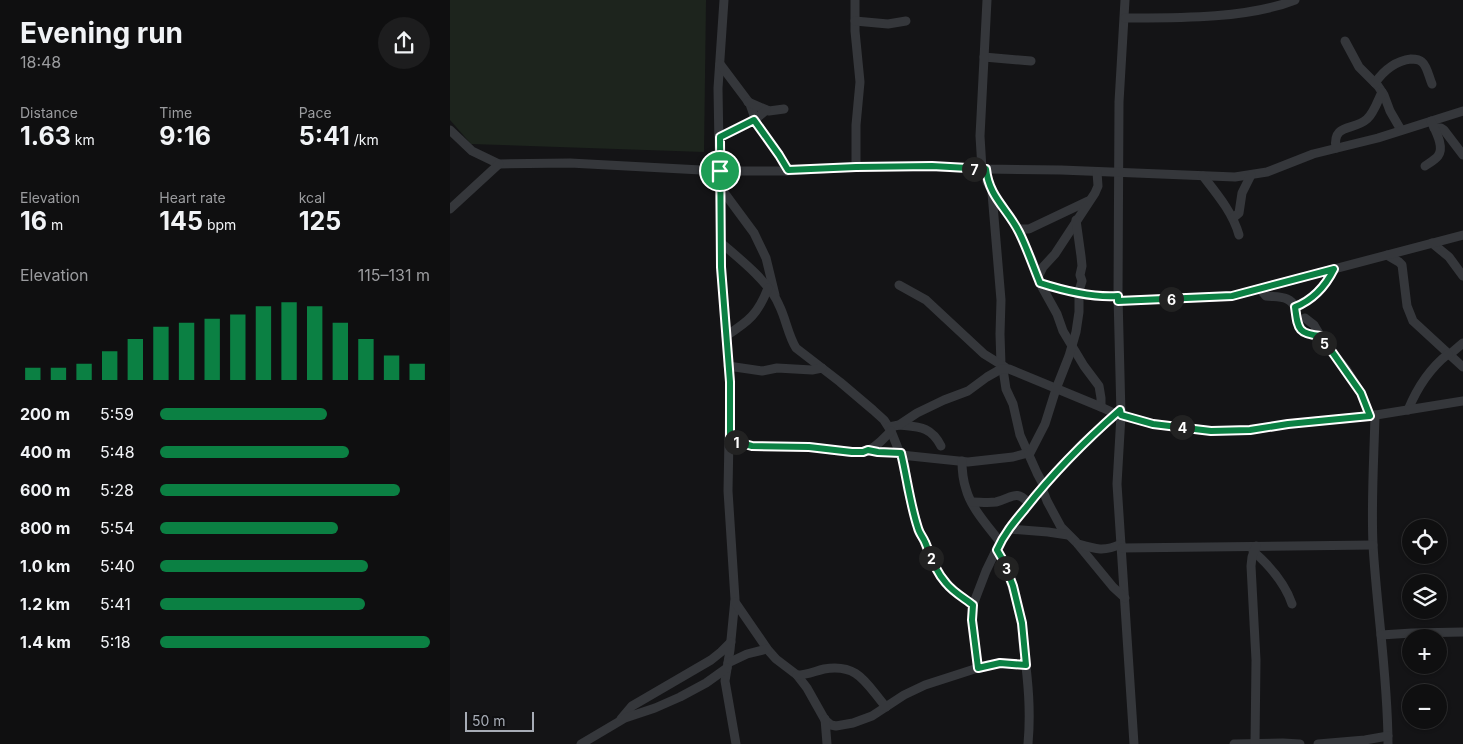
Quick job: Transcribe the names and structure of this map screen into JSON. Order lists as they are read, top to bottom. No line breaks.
{"scale_bar":"50 m","page":{"heading":["Evening run","18:48"],"stats":[["Distance","1.63 km"],["Time","9:16"],["Pace","5:41 /km"],["Elevation","16 m"],["Heart rate","145 bpm"],["kcal","125"]],"pins":["7","6","5","4","1","2","3"],"chart":["Elevation","115–131 m"],"list":[{"name":"200 m","note":"5:59"},{"name":"400 m","note":"5:48"},{"name":"600 m","note":"5:28"},{"name":"800 m","note":"5:54"},{"name":"1.0 km","note":"5:40"},{"name":"1.2 km","note":"5:41"},{"name":"1.4 km","note":"5:18"}],"map_buttons":["+","−"],"scale":"50 m"}}
